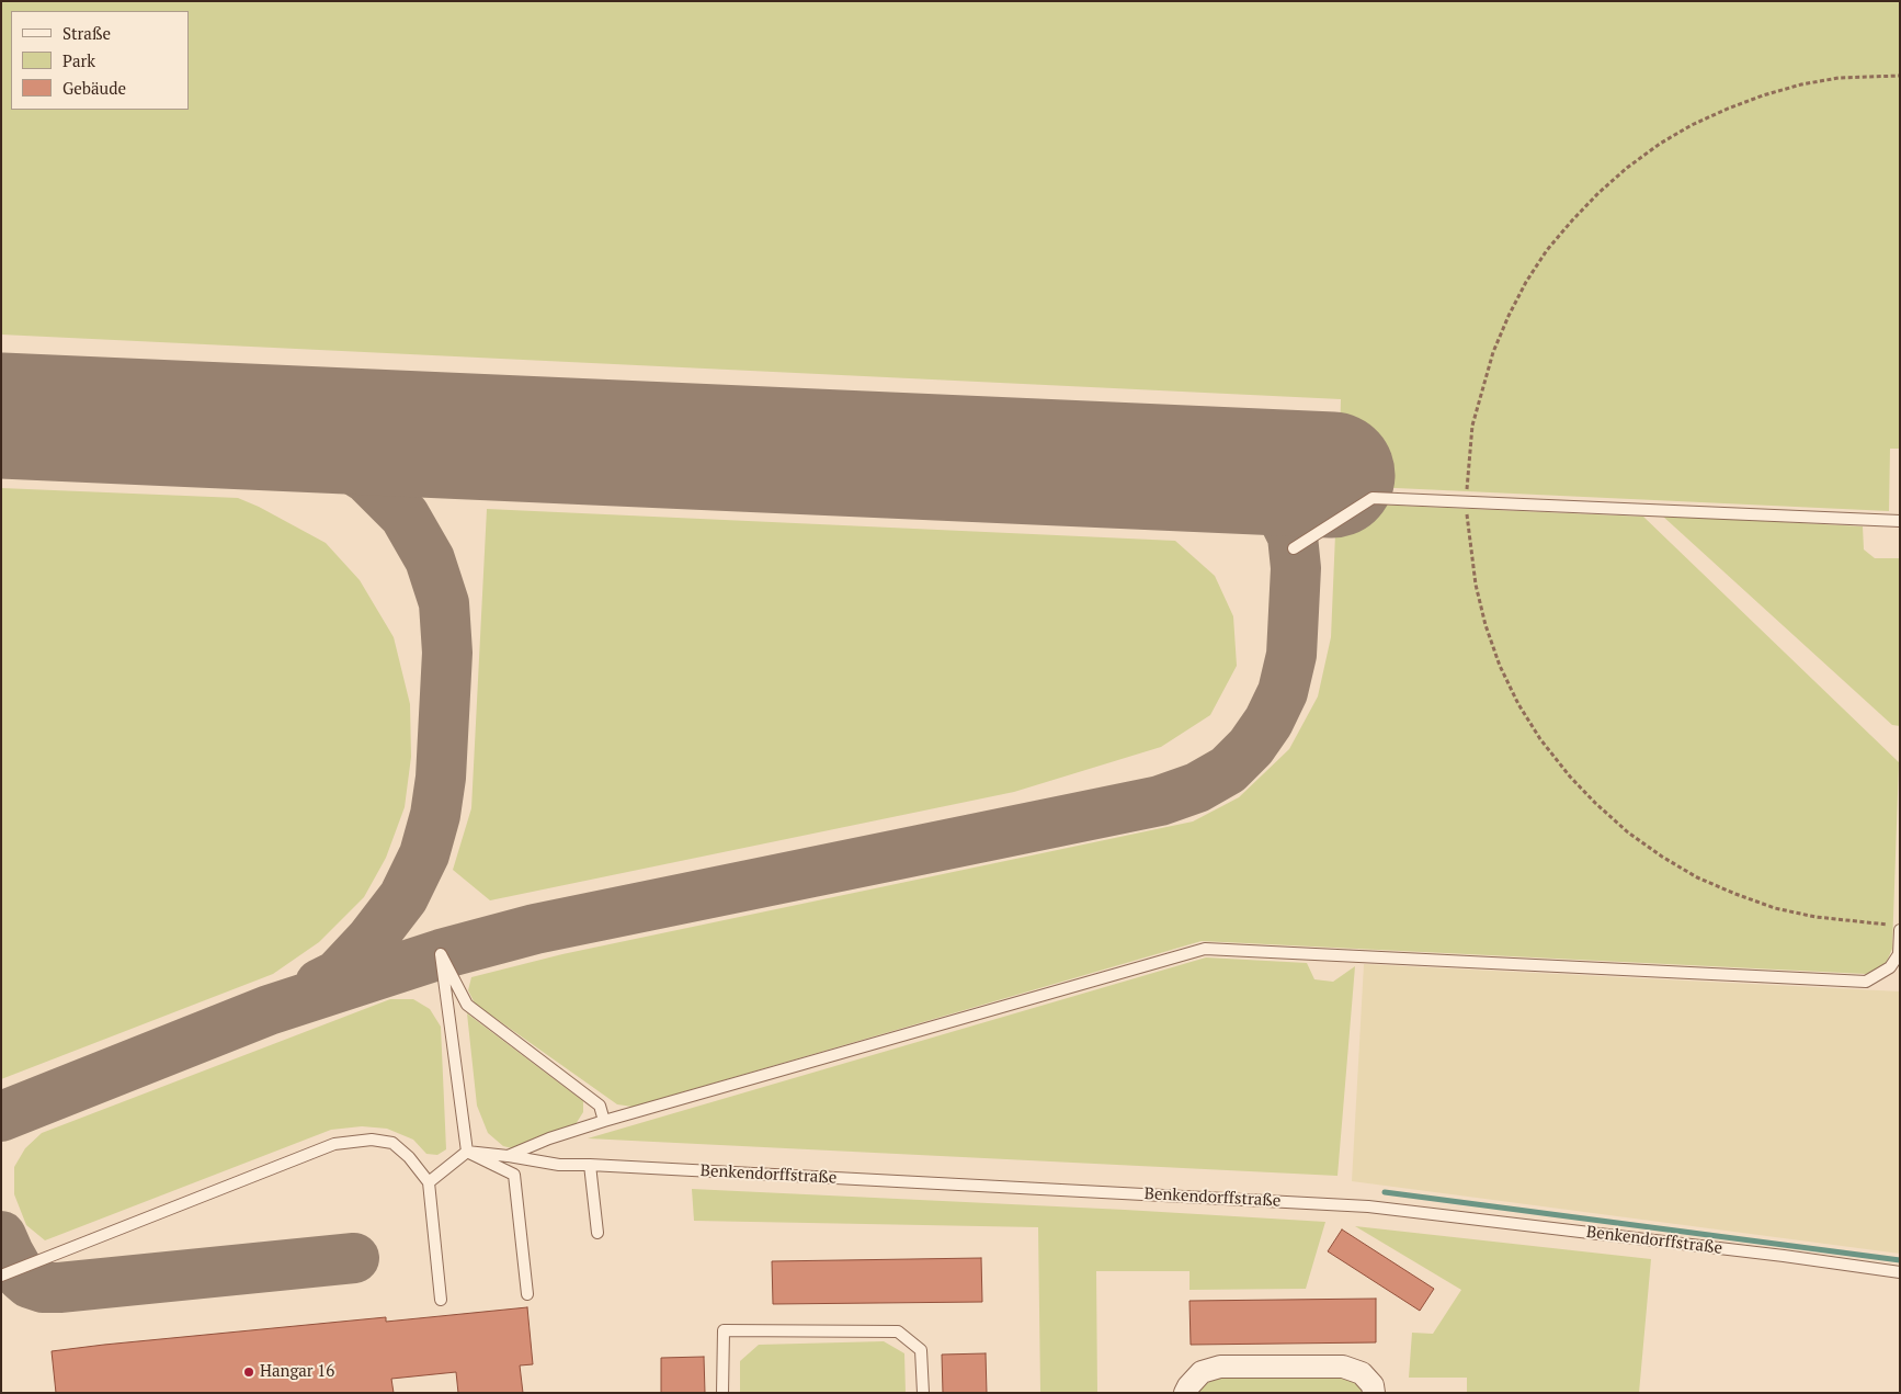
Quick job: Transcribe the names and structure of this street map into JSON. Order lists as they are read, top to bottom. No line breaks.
{"streets":{"lane":["Benkendorffstraße"]},"places":["Hangar 16"],"legend":["Straße","Park","Gebäude"]}
